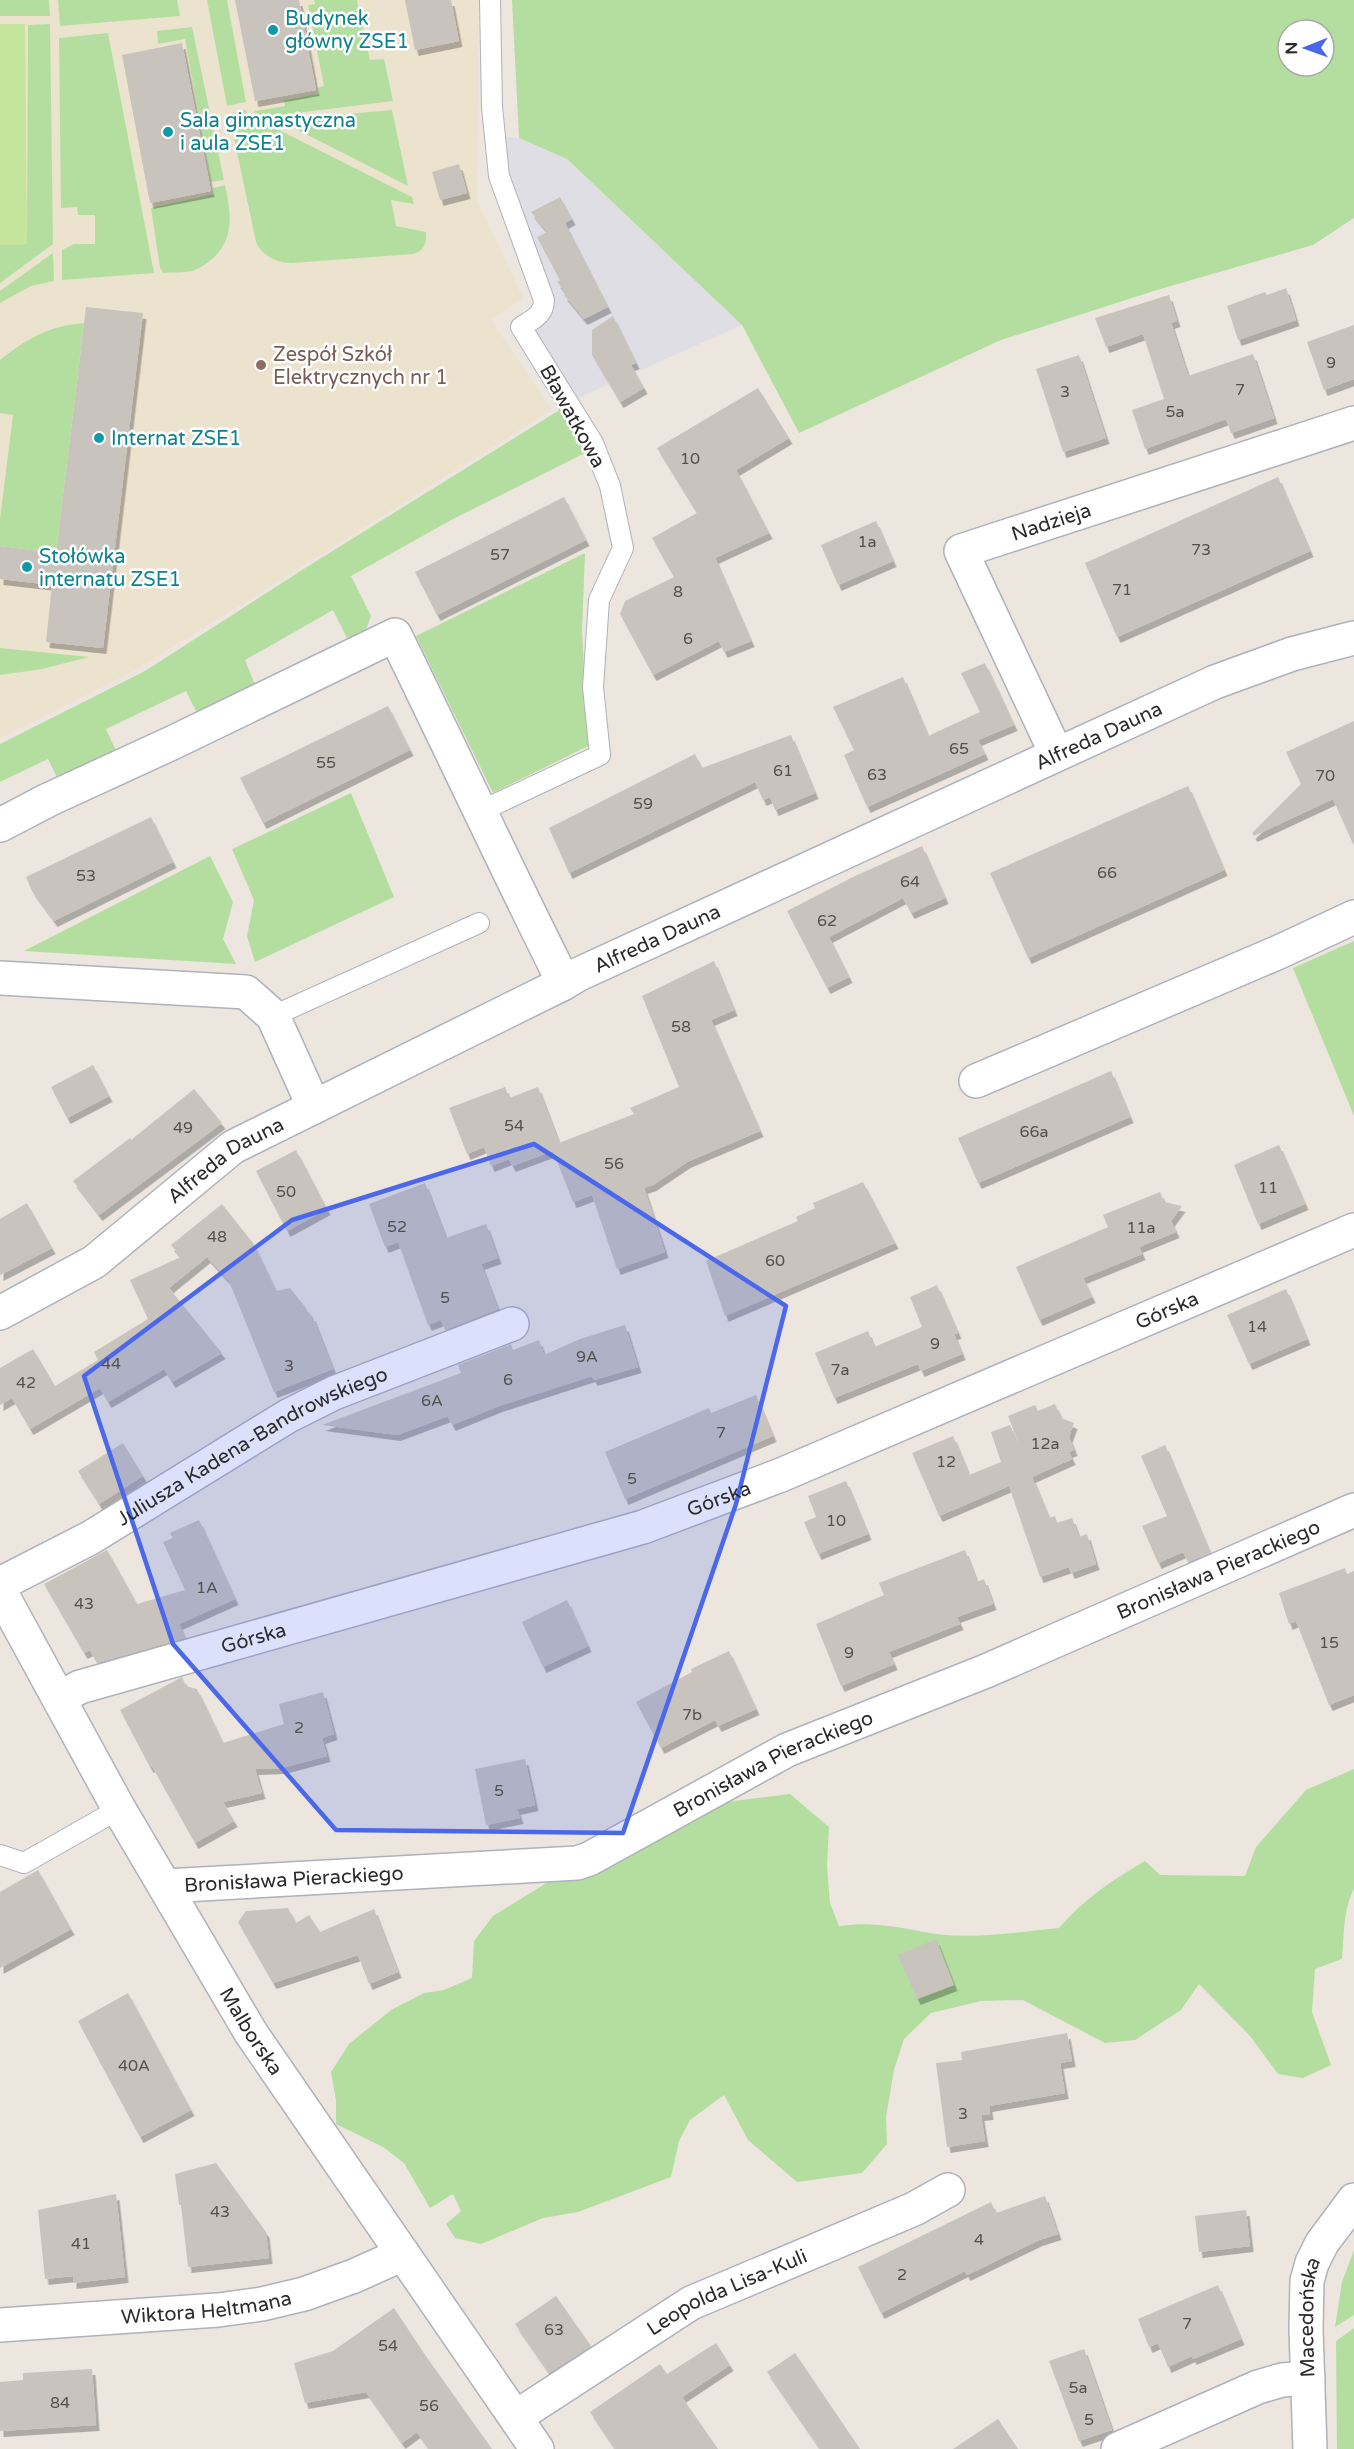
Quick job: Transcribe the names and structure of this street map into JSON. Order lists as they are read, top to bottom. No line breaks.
{"streets":{"street":["Nadzieja","Alfreda Dauna","Górska","Juliusza Kadena-Bandrowskiego","Bronisława Pierackiego","Malborska","Leopolda Lisa-Kuli","Wiktora Heltmana","Macedońska"],"lane":["Bławatkowa"]},"crossings":[["Nadzieja","Alfreda Dauna"],["Górska","Malborska"],["Bronisława Pierackiego","Malborska"],["Malborska","Leopolda Lisa-Kuli"],["Malborska","Wiktora Heltmana"]],"places":["Budynek główny ZSE1","Sala gimnastyczna i aula ZSE1","Zespół Szkół Elektrycznych nr 1","Internat ZSE1","Stołówka internatu ZSE1"],"house_numbers":["9","7","3","5a","10","1a","73","57","71","8","6","65","55","61","63","70","59","66","53","64","62","58","54","49","66a","56","11","50","52","11a","48","60","5","14","9","9A","44","3","7a","6","42","6A","7","12a","12","5","10","1A","43","15","9","7b","2","5","40A","3","43","4","41","2","7","63","54","5a","84","56","5"],"north":"left"}
